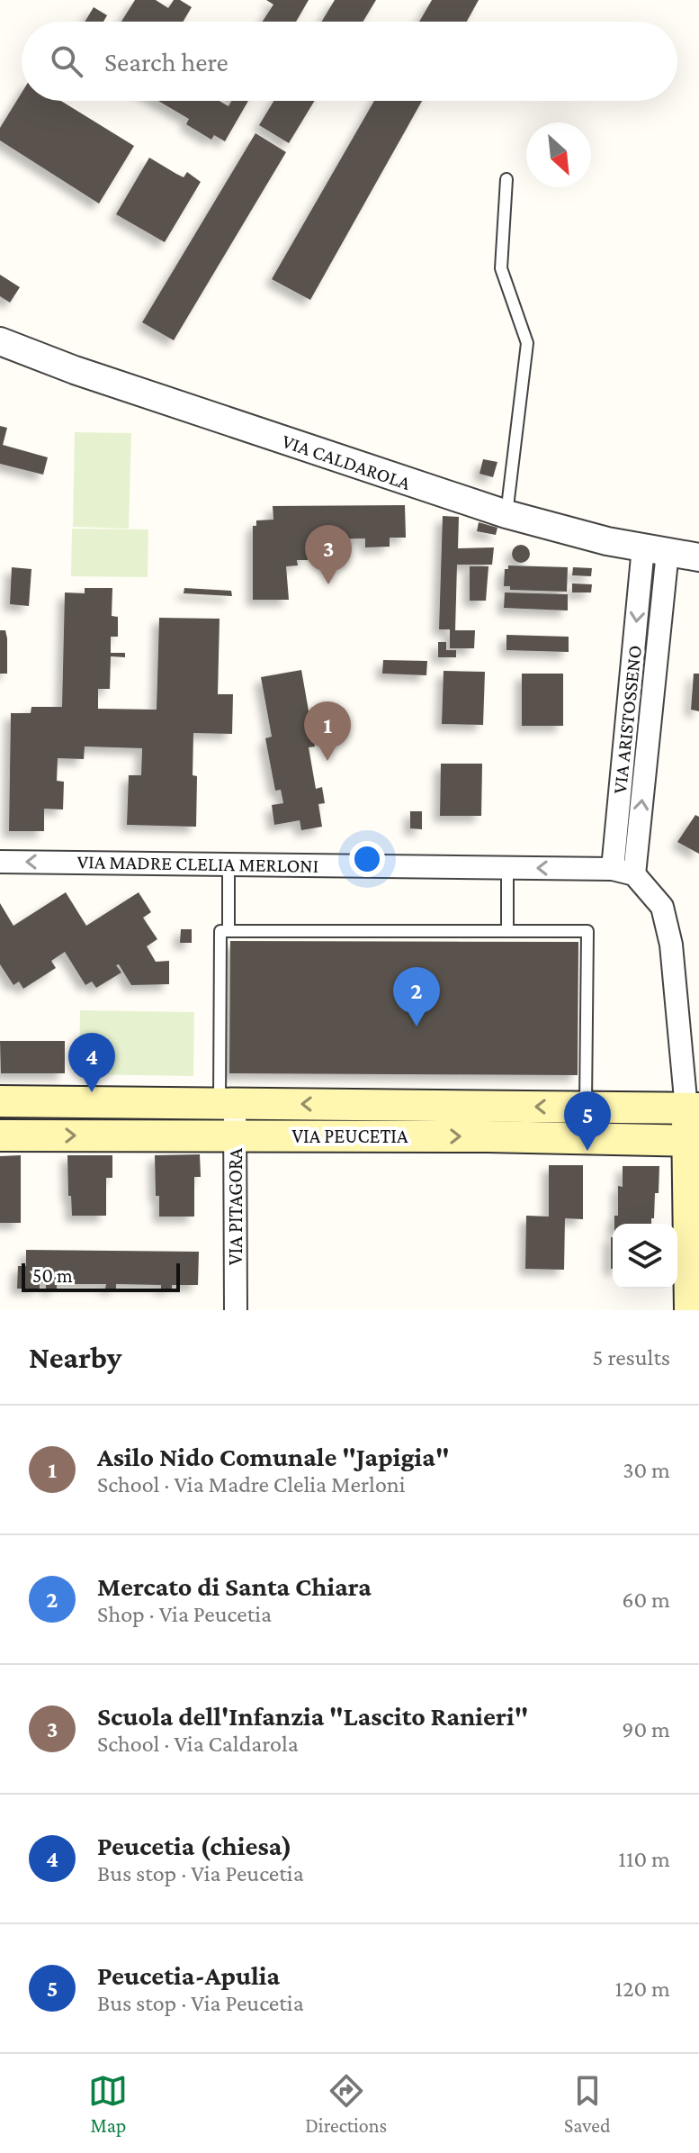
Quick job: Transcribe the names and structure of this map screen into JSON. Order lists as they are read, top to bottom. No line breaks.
{"streets":{"main road":["VIA PEUCETIA"],"street":["VIA CALDAROLA","VIA ARISTOSSENO","VIA MADRE CLELIA MERLONI","VIA PITAGORA"]},"crossings":[["VIA CALDAROLA","VIA ARISTOSSENO"],["VIA ARISTOSSENO","VIA MADRE CLELIA MERLONI"],["VIA PEUCETIA","VIA PITAGORA"]],"one_way":["VIA MADRE CLELIA MERLONI"],"scale_bar":"50 m","north":"bottom right","page":{"search":"Search here","pins":["3","1","2","4","5"],"scale":"50 m","heading":["Nearby","5 results"],"list":[{"mark":"1","name":"Asilo Nido Comunale \"Japigia\"","note":"School · Via Madre Clelia Merloni","value":"30 m"},{"mark":"2","name":"Mercato di Santa Chiara","note":"Shop · Via Peucetia","value":"60 m"},{"mark":"3","name":"Scuola dell'Infanzia \"Lascito Ranieri\"","note":"School · Via Caldarola","value":"90 m"},{"mark":"4","name":"Peucetia (chiesa)","note":"Bus stop · Via Peucetia","value":"110 m"},{"mark":"5","name":"Peucetia-Apulia","note":"Bus stop · Via Peucetia","value":"120 m"}],"nav":["Map","Directions","Saved"]}}
